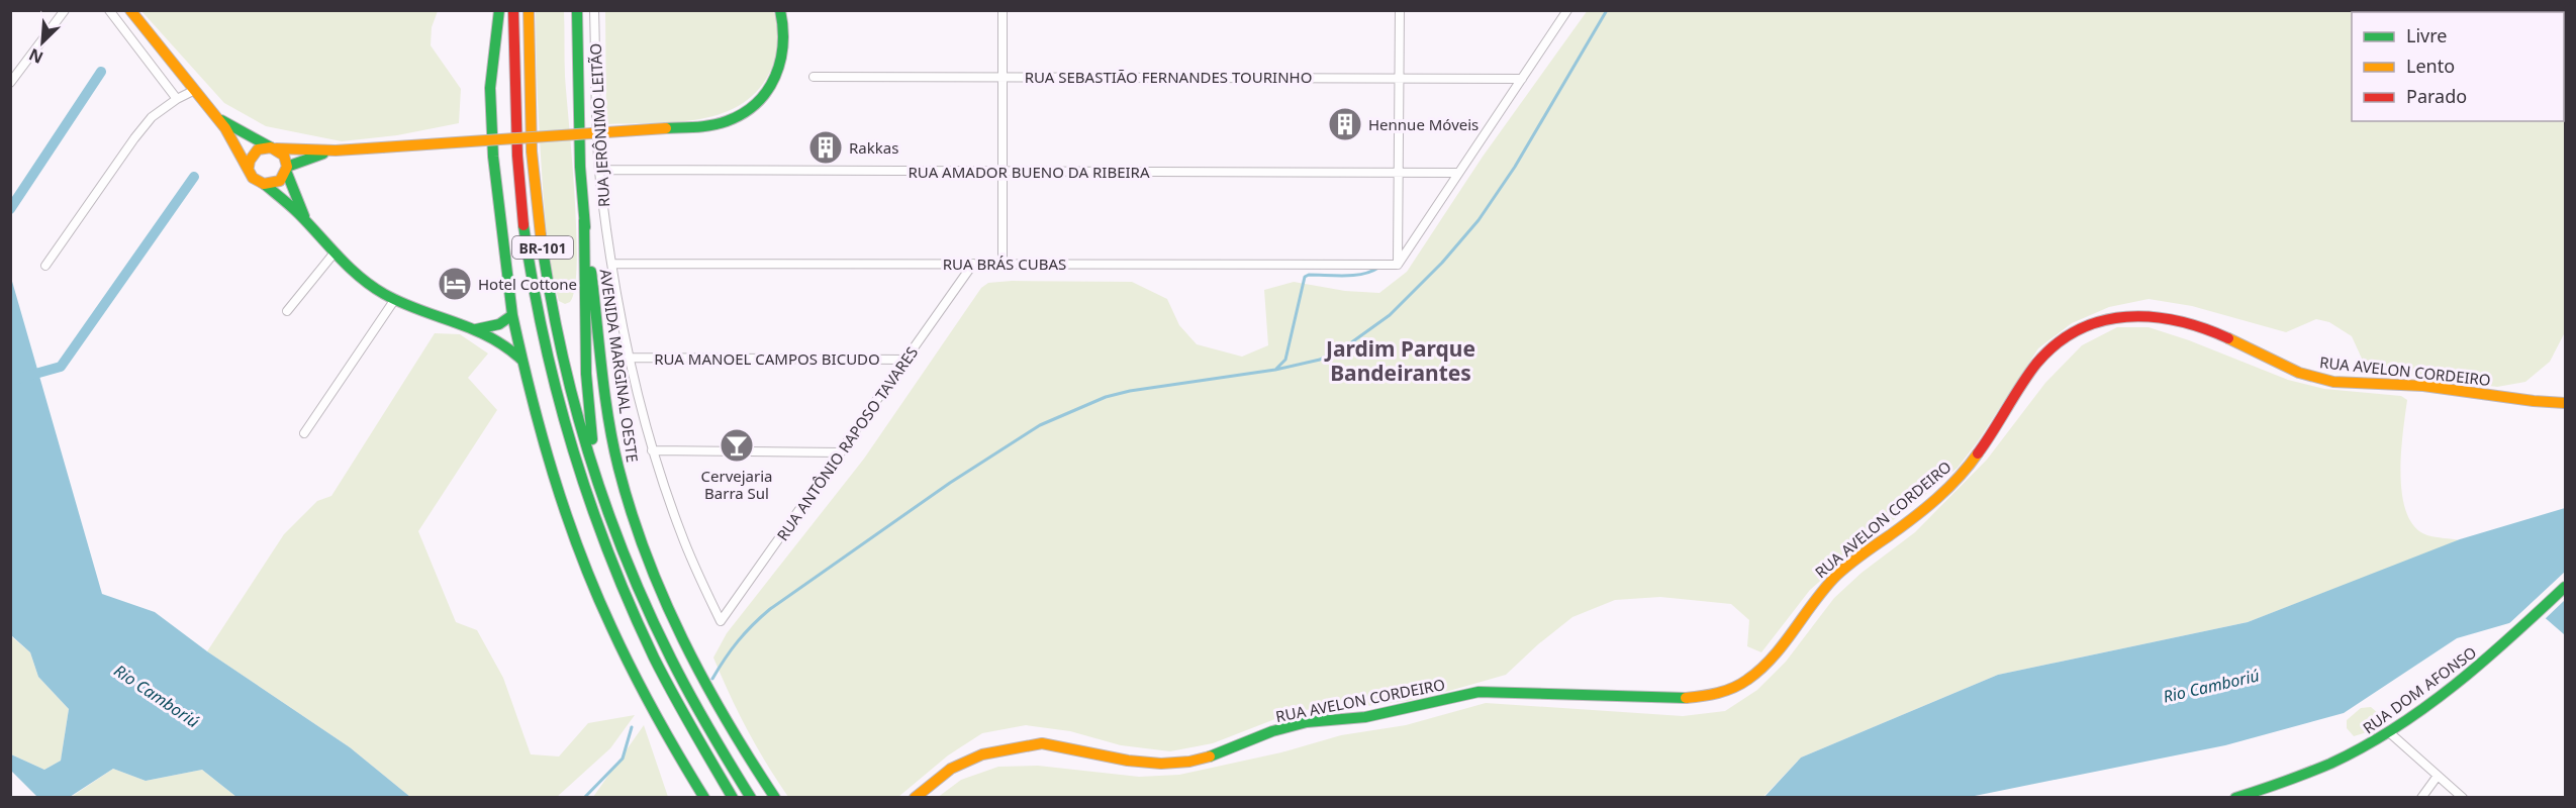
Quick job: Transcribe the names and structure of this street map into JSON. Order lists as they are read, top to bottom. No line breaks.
{"streets":{"main road":["BR-101","AVENIDA MARGINAL OESTE","RUA AVELON CORDEIRO","RUA DOM AFONSO"],"street":["RUA SEBASTIÃO FERNANDES TOURINHO","RUA JERÔNIMO LEITÃO","RUA AMADOR BUENO DA RIBEIRA","RUA BRÁS CUBAS","RUA MANOEL CAMPOS BICUDO","RUA ANTÔNIO RAPOSO TAVARES"]},"crossings":[["RUA JERÔNIMO LEITÃO","RUA AMADOR BUENO DA RIBEIRA"],["RUA JERÔNIMO LEITÃO","RUA BRÁS CUBAS"],["RUA JERÔNIMO LEITÃO","RUA MANOEL CAMPOS BICUDO"],["RUA JERÔNIMO LEITÃO","RUA ANTÔNIO RAPOSO TAVARES"],["RUA BRÁS CUBAS","RUA ANTÔNIO RAPOSO TAVARES"],["RUA MANOEL CAMPOS BICUDO","RUA ANTÔNIO RAPOSO TAVARES"]],"districts":["Jardim Parque Bandeirantes"],"water":["Rio Camboriú"],"places":{"building":["Hennue Móveis","Rakkas"],"hotel":["Hotel Cottone"],"bar":["Cervejaria Barra Sul"]},"legend":["Livre","Lento","Parado"],"north":"bottom left"}
